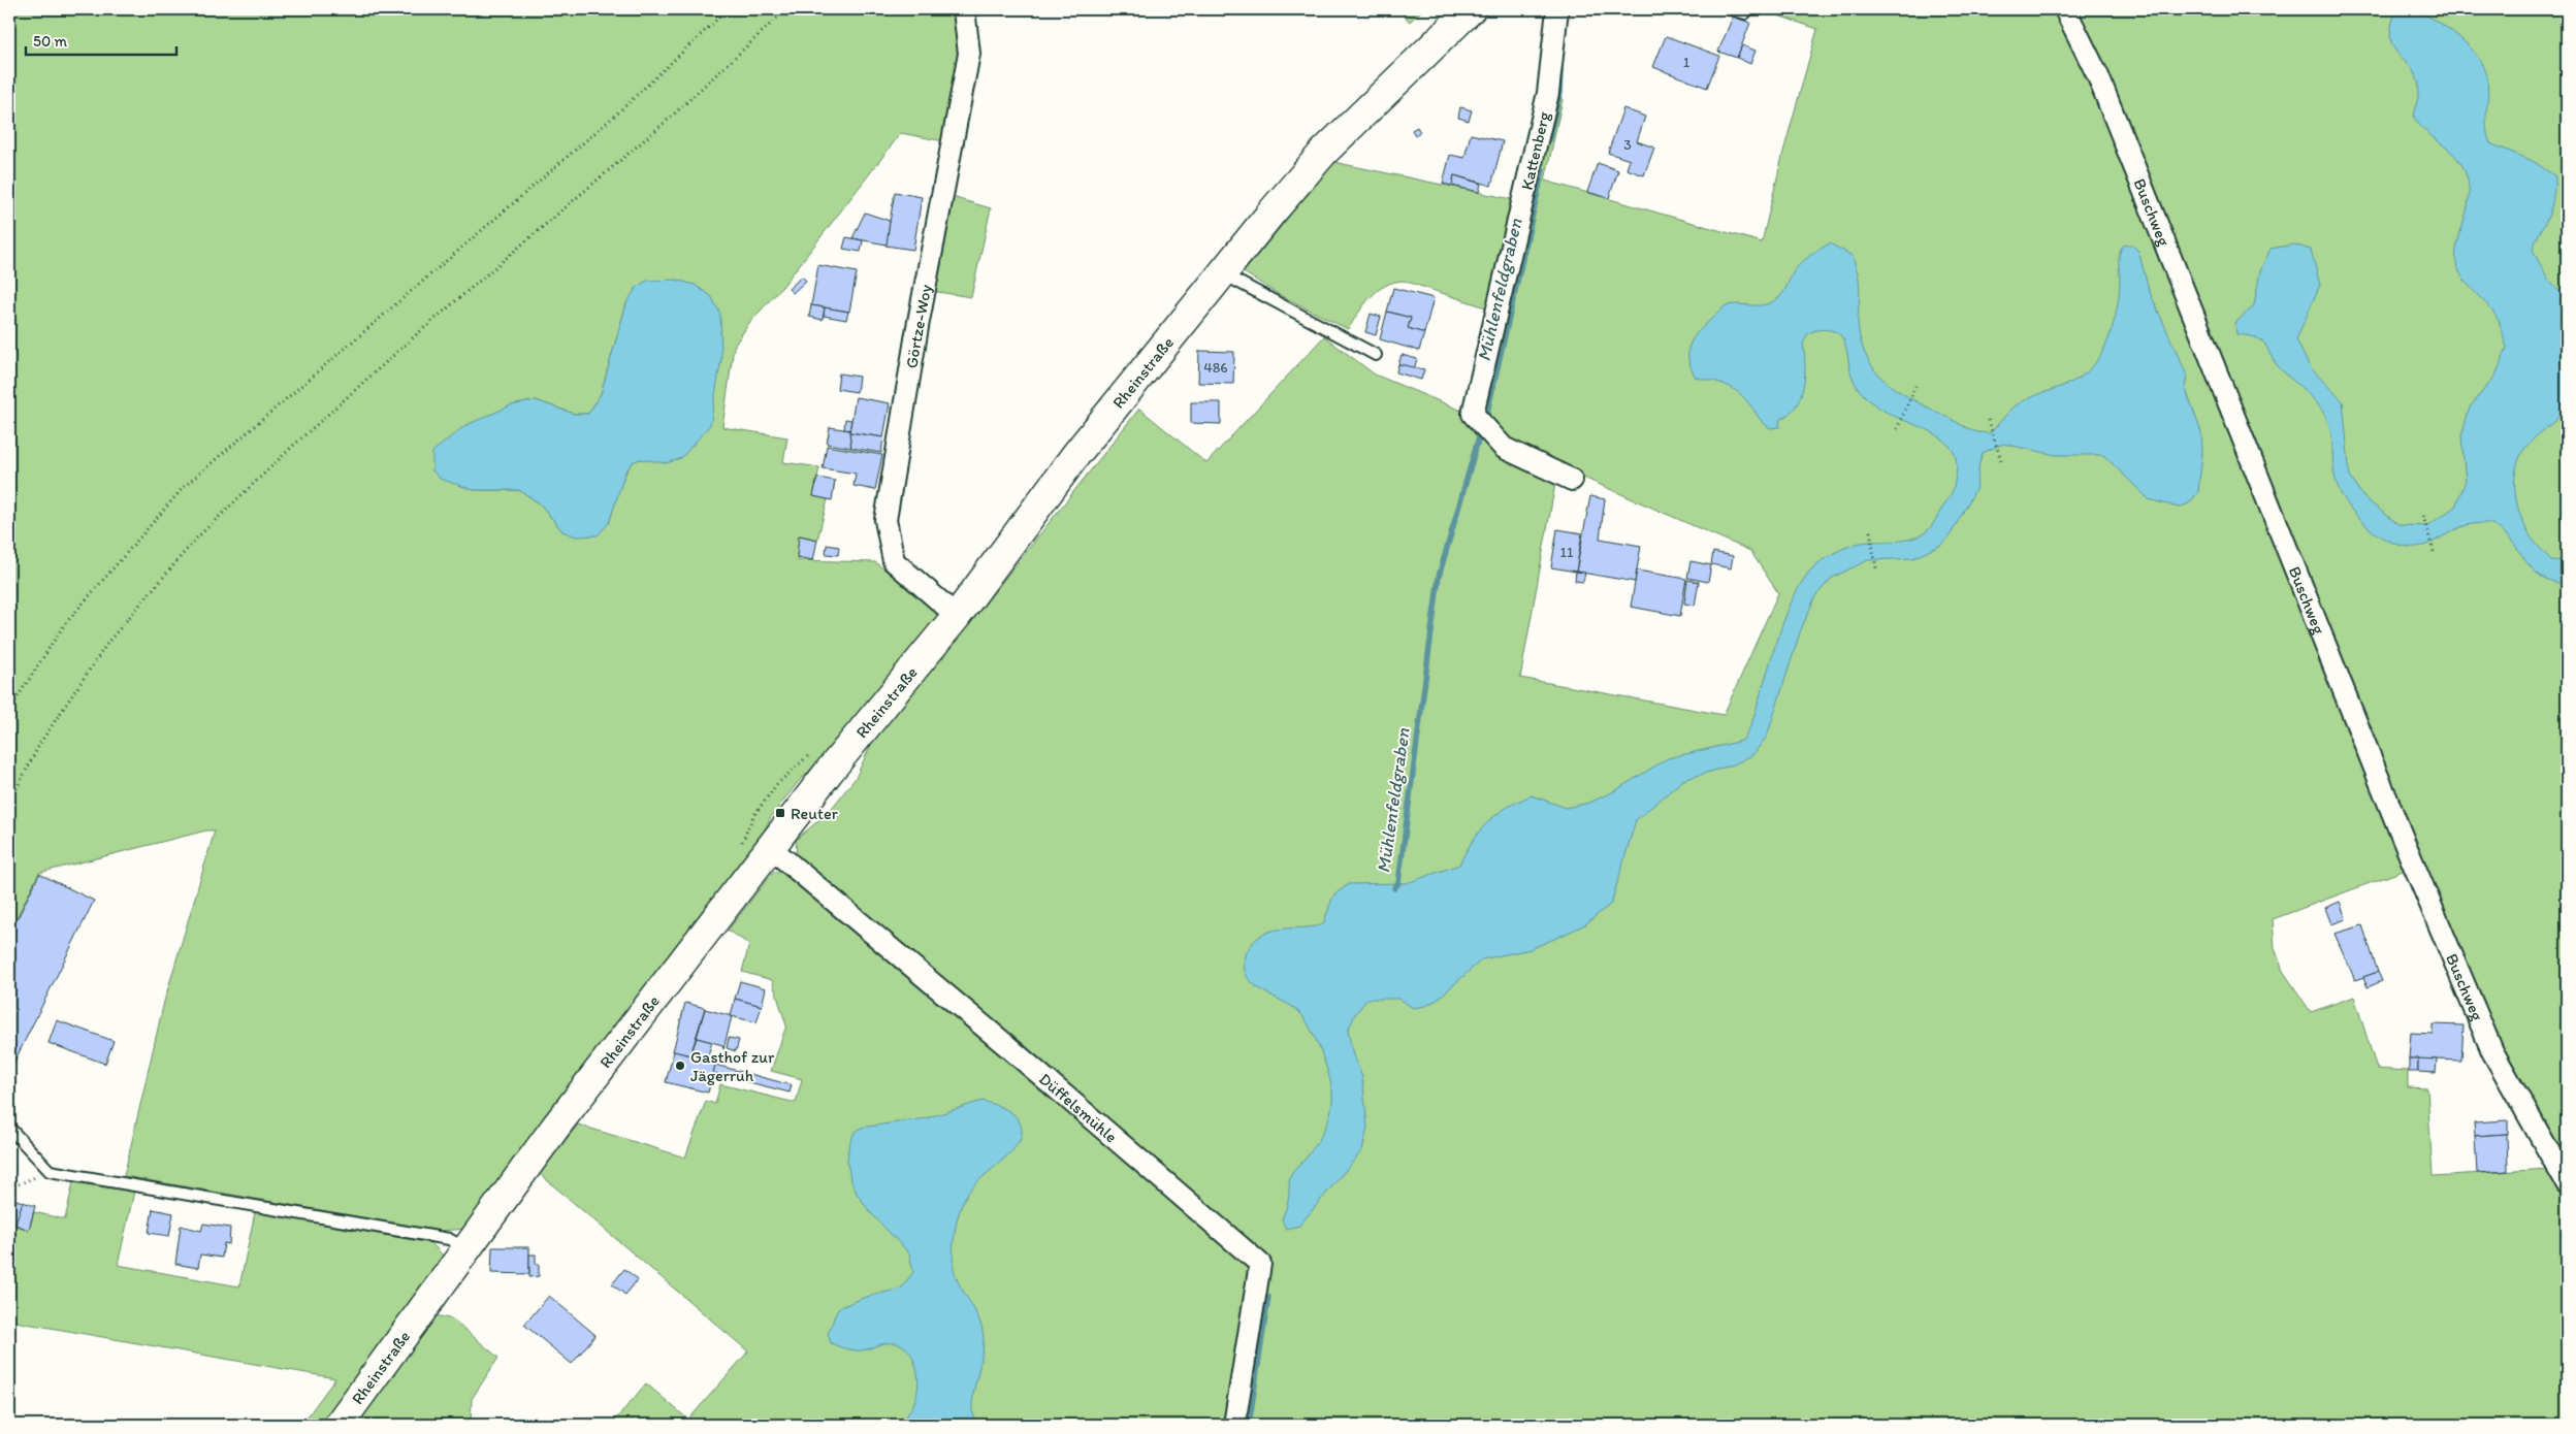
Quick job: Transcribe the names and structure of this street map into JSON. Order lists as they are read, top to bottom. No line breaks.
{"streets":{"main road":["Rheinstraße"],"street":["Kattenberg","Buschweg","Görtze-Woy","Düffelsmühle"]},"crossings":[["Görtze-Woy","Rheinstraße"],["Rheinstraße","Düffelsmühle"]],"water":["Mühlenfeldgraben"],"places":{"transit":["Reuter"],"other":["Gasthof zur Jägerruh"]},"house_numbers":["1","3","486","11"],"scale_bar":"50 m"}
